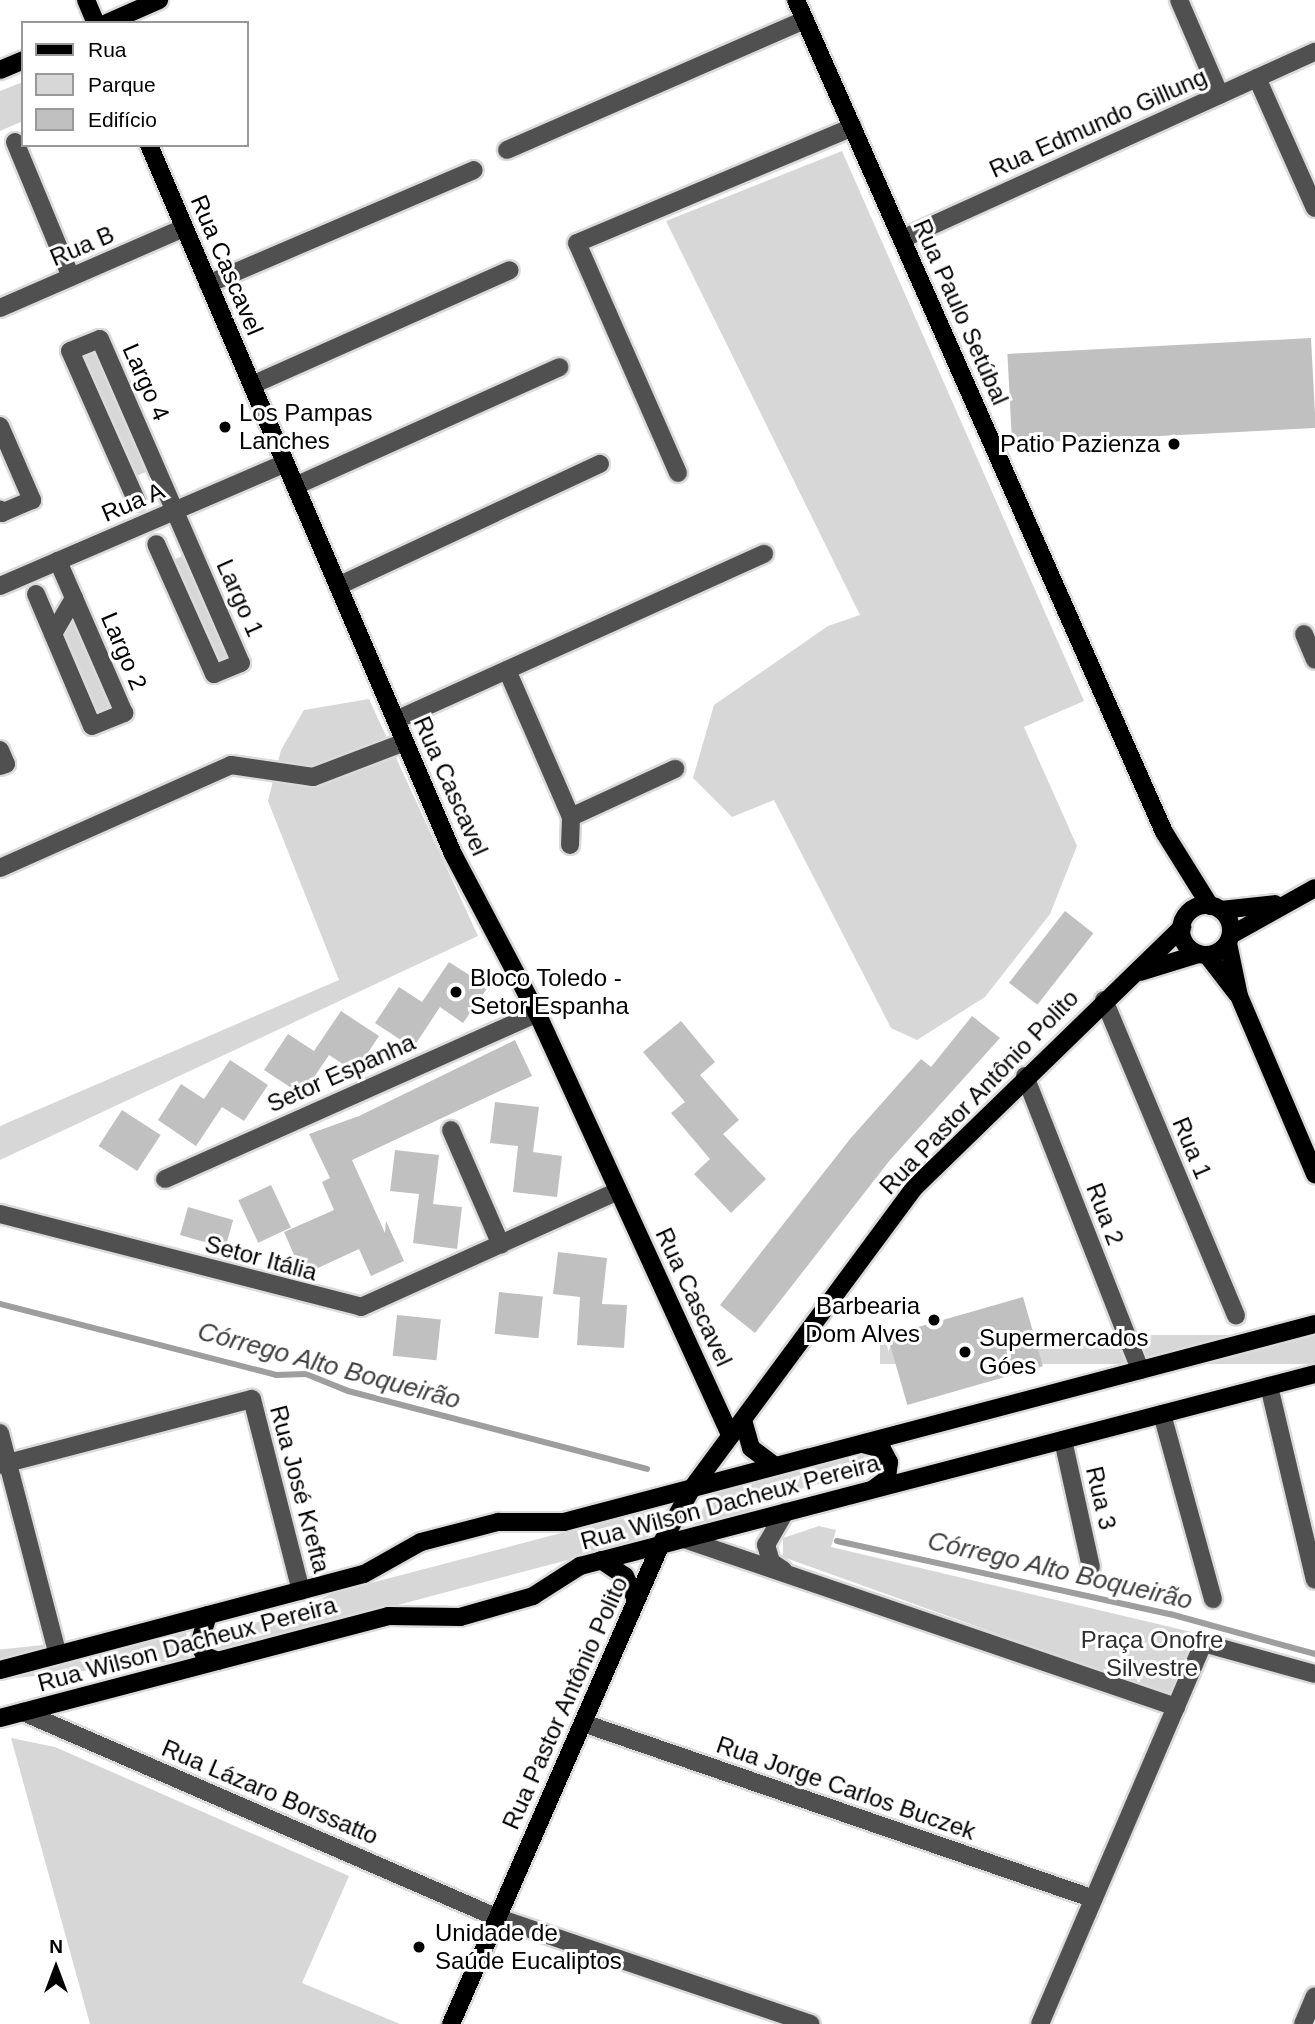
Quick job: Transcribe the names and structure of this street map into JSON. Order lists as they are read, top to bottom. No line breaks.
{"streets":{"main road":["Rua Cascavel","Rua Paulo Setúbal","Rua Pastor Antônio Polito","Rua Wilson Dacheux Pereira"],"street":["Rua Edmundo Gillung","Rua B","Largo 4","Rua A","Largo 1","Largo 2","Setor Espanha","Rua 1","Rua 2","Setor Itália","Rua José Krefta","Rua 3","Rua Jorge Carlos Buczek","Rua Lázaro Borssatto"]},"crossings":[["Rua Edmundo Gillung","Rua Paulo Setúbal"],["Rua B","Rua Cascavel"],["Rua Cascavel","Rua A"],["Rua Cascavel","Setor Espanha"],["Rua Cascavel","Rua Pastor Antônio Polito"],["Rua Cascavel","Setor Itália"],["Rua Paulo Setúbal","Rua Pastor Antônio Polito"],["Largo 4","Rua A"],["Largo 4","Largo 1"],["Rua A","Largo 1"],["Rua A","Largo 2"],["Rua Pastor Antônio Polito","Rua 1"],["Rua Pastor Antônio Polito","Rua 2"],["Rua Pastor Antônio Polito","Rua Wilson Dacheux Pereira"],["Rua Pastor Antônio Polito","Rua Jorge Carlos Buczek"],["Rua Pastor Antônio Polito","Rua Lázaro Borssatto"],["Rua 2","Rua Wilson Dacheux Pereira"],["Rua José Krefta","Rua Wilson Dacheux Pereira"],["Rua 3","Rua Wilson Dacheux Pereira"],["Rua Wilson Dacheux Pereira","Rua Lázaro Borssatto"]],"water":["Córrego Alto Boqueirão"],"parks":["Praça Onofre Silvestre"],"places":["Los Pampas Lanches","Patio Pazienza","Bloco Toledo - Setor Espanha","Barbearia Dom Alves","Supermercados Góes","Unidade de Saúde Eucaliptos"],"legend":["Rua","Parque","Edifício"],"north":"top"}
